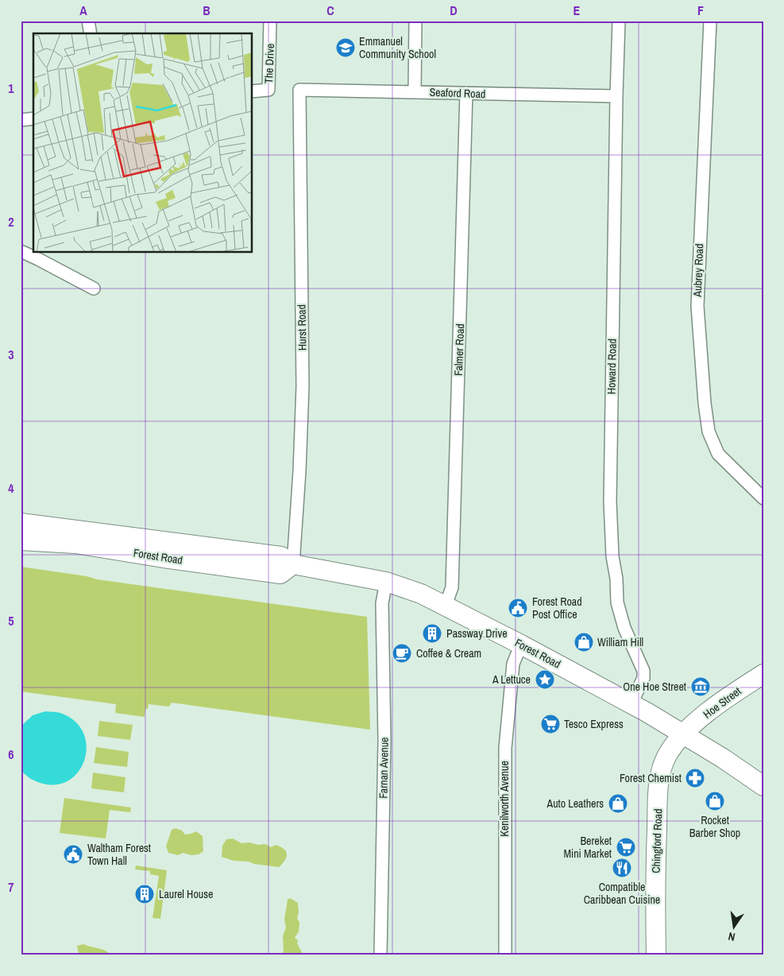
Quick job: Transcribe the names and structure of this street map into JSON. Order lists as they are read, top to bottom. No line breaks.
{"streets":{"main road":["Forest Road","Hoe Street","Chingford Road"],"street":["The Drive","Seaford Road","Aubrey Road","Hurst Road","Falmer Road","Howard Road","Farnan Avenue","Kenilworth Avenue"]},"crossings":[["Seaford Road","Hurst Road"],["Seaford Road","Falmer Road"],["Seaford Road","Howard Road"],["Hurst Road","Forest Road"],["Falmer Road","Forest Road"],["Howard Road","Forest Road"],["Forest Road","Hoe Street"],["Forest Road","Farnan Avenue"],["Forest Road","Kenilworth Avenue"],["Forest Road","Chingford Road"],["Hoe Street","Chingford Road"]],"places":{"school or university":["Emmanuel Community School"],"public building":["Forest Road Post Office","Waltham Forest Town Hall"],"building":["Passway Drive","Laurel House"],"shop":["William Hill","Rocket Barber Shop","Auto Leathers"],"cafe":["Coffee & Cream"],"place":["A Lettuce"],"museum":["One Hoe Street"],"supermarket":["Tesco Express","Bereket Mini Market"],"pharmacy":["Forest Chemist"],"restaurant":["Compatible Caribbean Cuisine"]},"north":"bottom","grid":{"columns":["A","B","C","D","E","F"],"rows":["1","2","3","4","5","6","7"]}}
